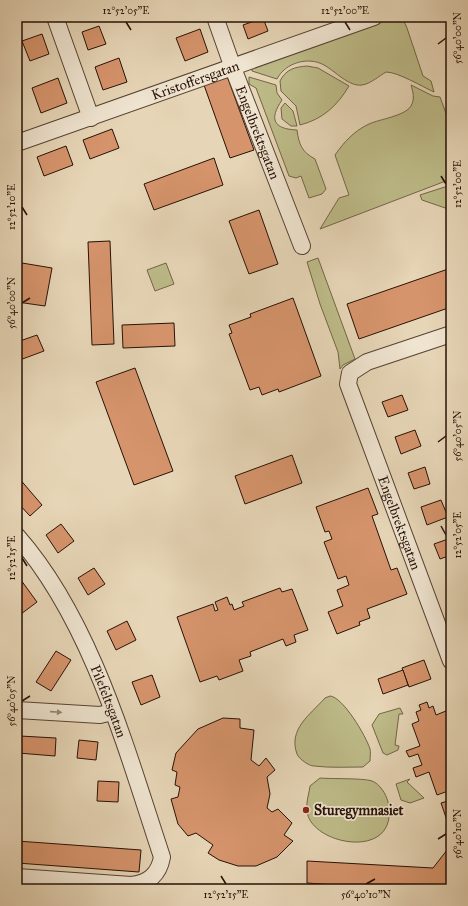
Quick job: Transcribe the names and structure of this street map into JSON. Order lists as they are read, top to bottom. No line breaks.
{"streets":{"street":["Kristoffersgatan","Engelbrektsgatan","Pilefeltsgatan"]},"crossings":[["Kristoffersgatan","Engelbrektsgatan"]],"places":["Sturegymnasiet"],"coordinates":["12°52'05\"E","12°52'00\"E","56°40'00\"N","12°52'10\"E","56°40'05\"N","12°52'15\"E","56°40'10\"N"]}
